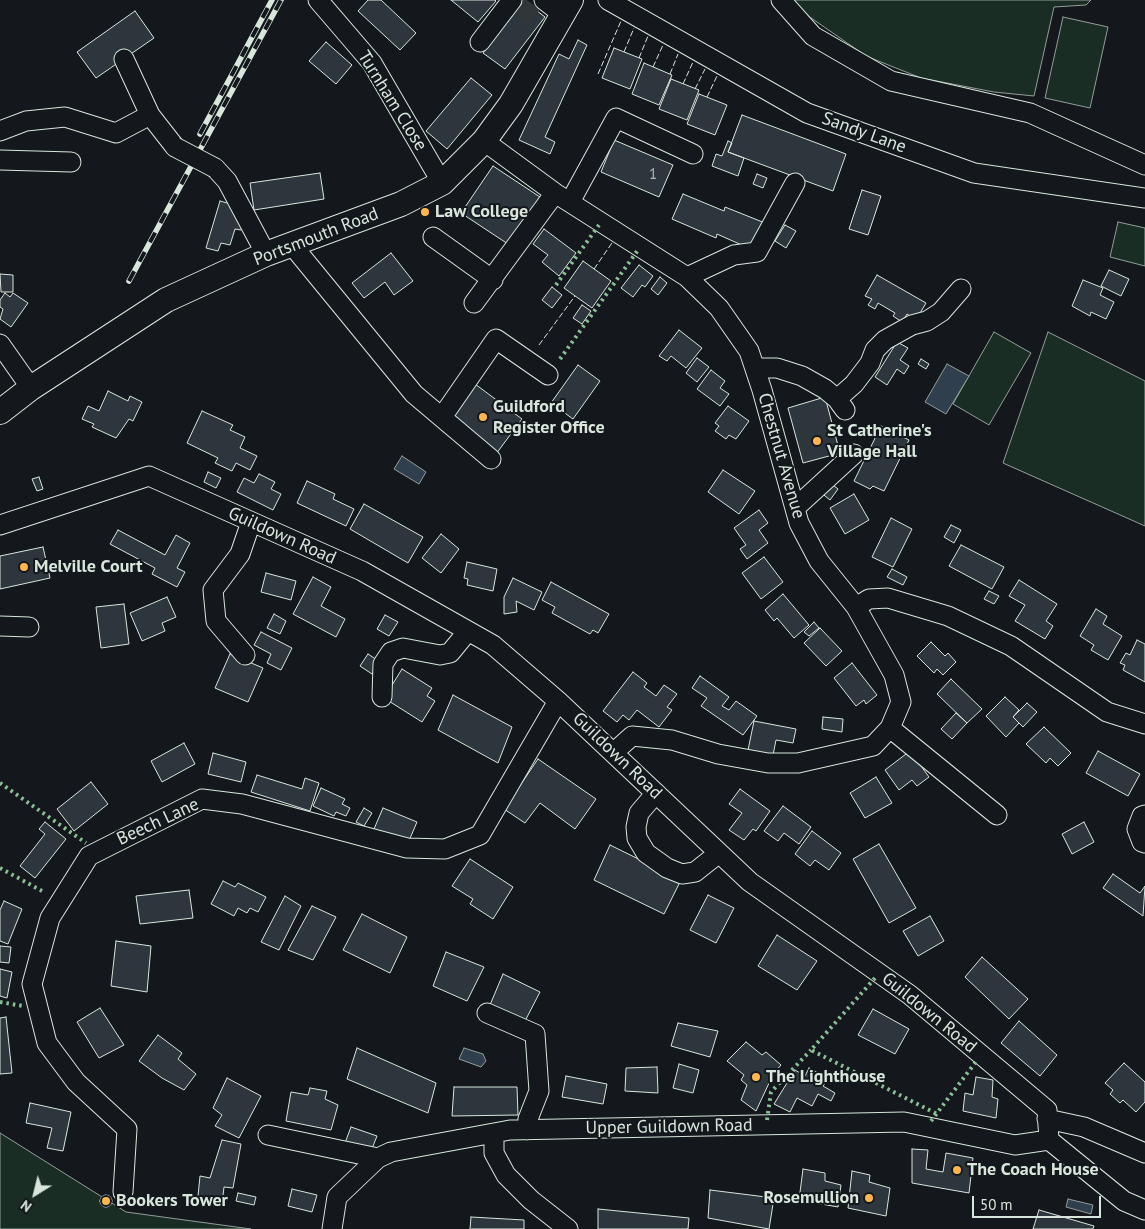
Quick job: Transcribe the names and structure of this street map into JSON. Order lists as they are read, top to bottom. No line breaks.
{"streets":{"main road":["Portsmouth Road"],"street":["Turnham Close","Sandy Lane","Chestnut Avenue","Guildown Road","Beech Lane","Upper Guildown Road"]},"crossings":[["Turnham Close","Portsmouth Road"],["Portsmouth Road","Chestnut Avenue"],["Chestnut Avenue","Guildown Road"],["Guildown Road","Beech Lane"]],"places":["Law College","Guildford Register Office","St Catherine's Village Hall","Melville Court","The Lighthouse","The Coach House","Rosemullion","Bookers Tower"],"house_numbers":["1"],"scale_bar":"50 m","north":"bottom left"}
